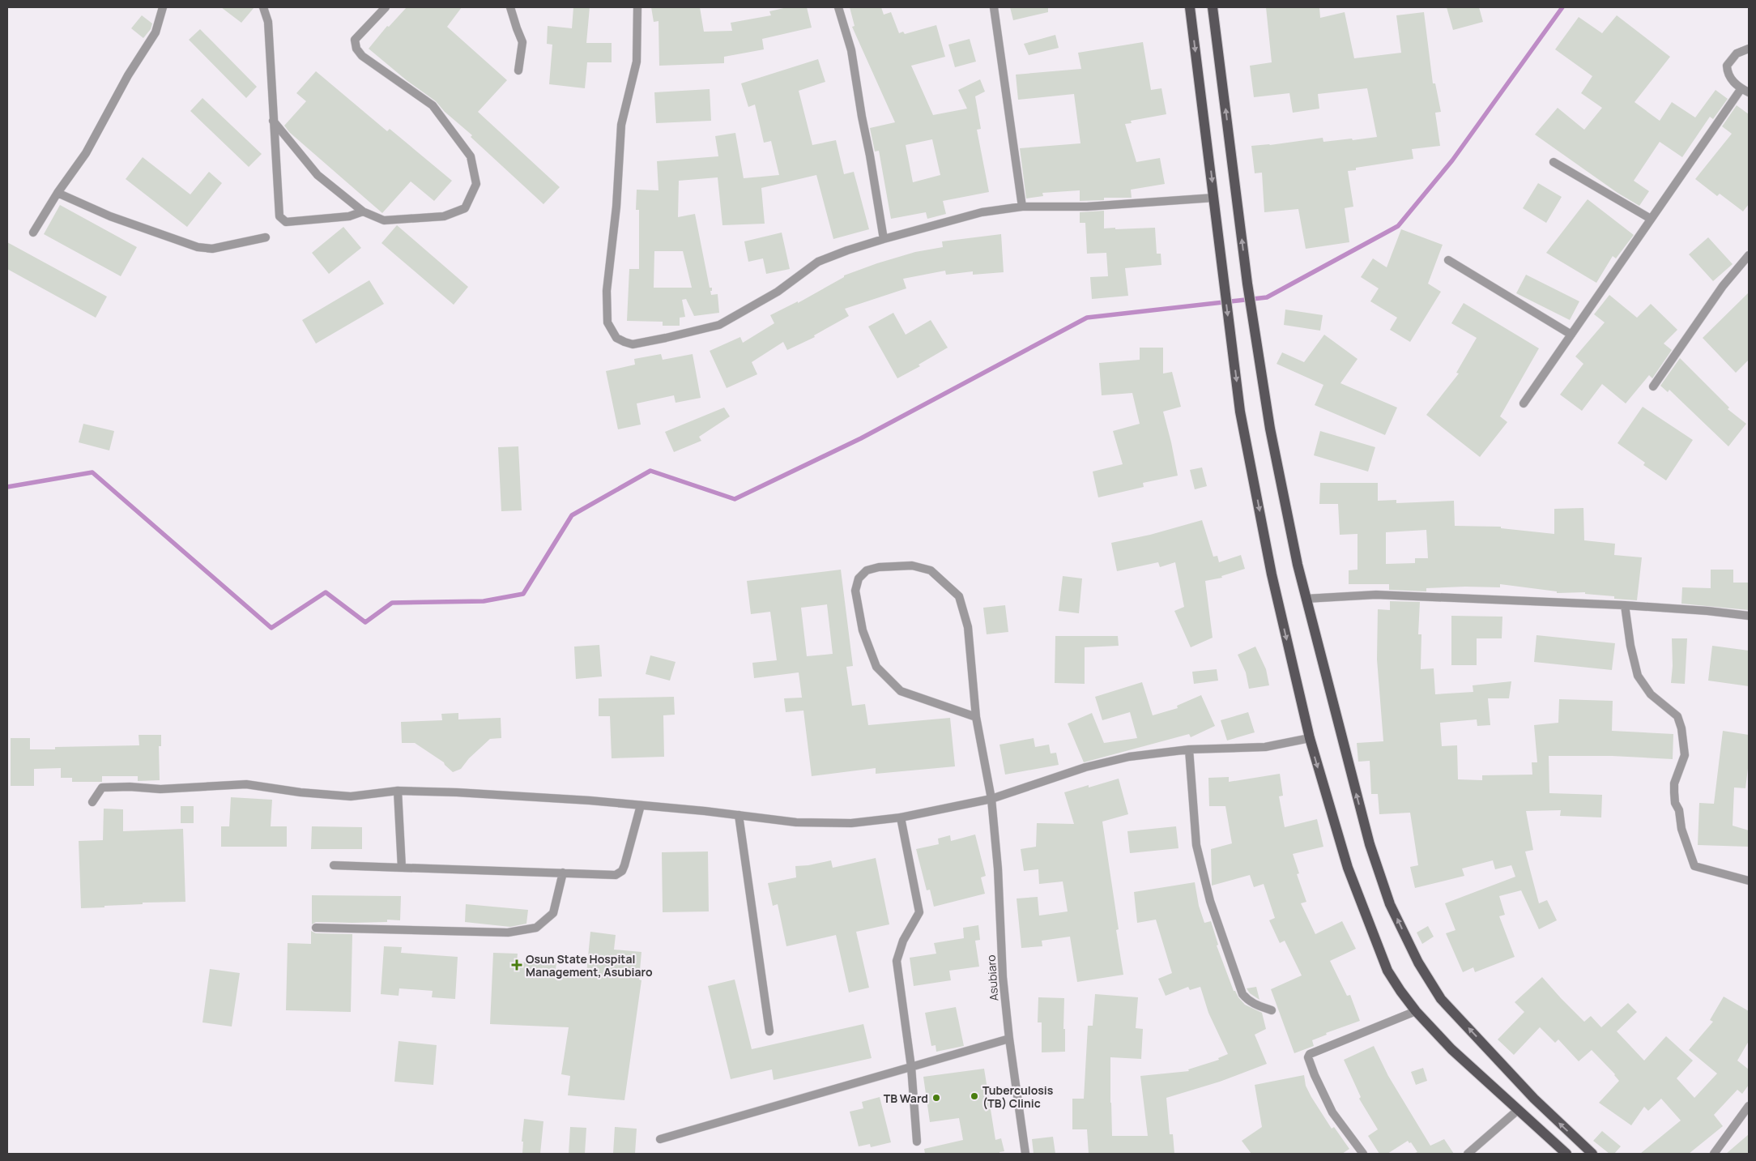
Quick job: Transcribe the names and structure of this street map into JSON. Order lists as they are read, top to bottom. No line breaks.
{"streets":{"street":["Asubiaro"]},"places":{"health":["Osun State Hospital Management, Asubiaro"],"other":["Tuberculosis (TB) Clinic","TB Ward"]}}
